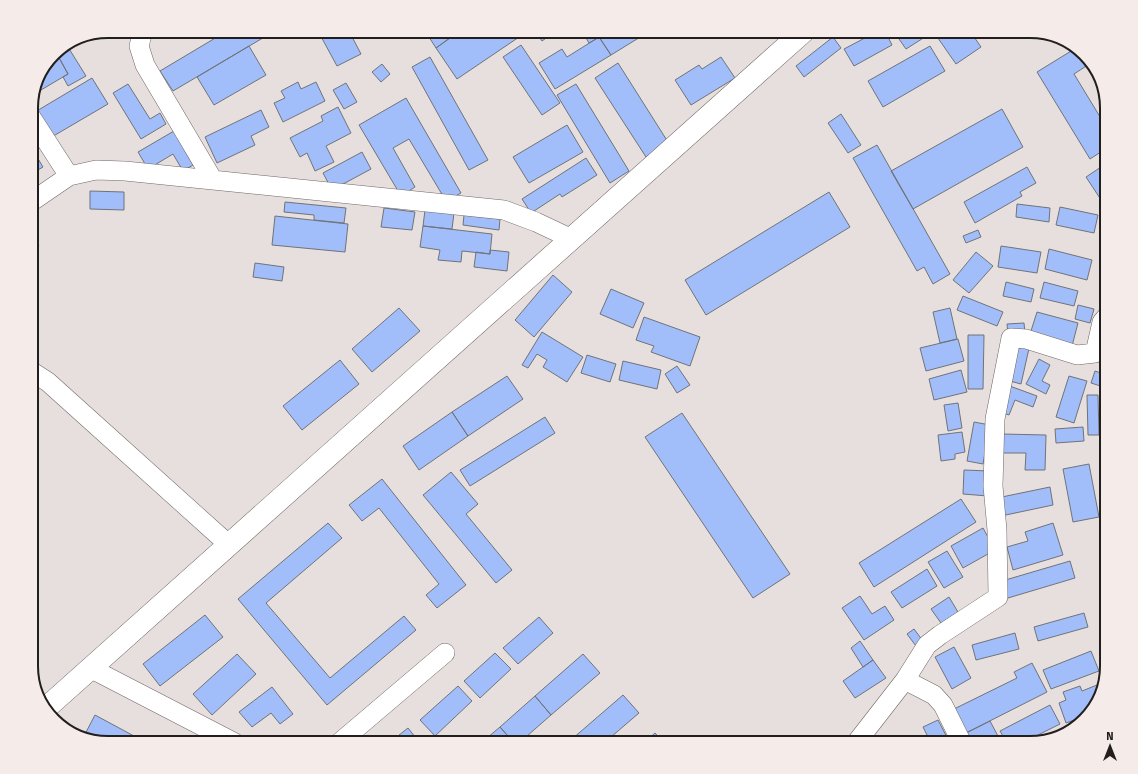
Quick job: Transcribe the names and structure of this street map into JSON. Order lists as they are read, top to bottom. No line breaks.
{"north":"top"}
